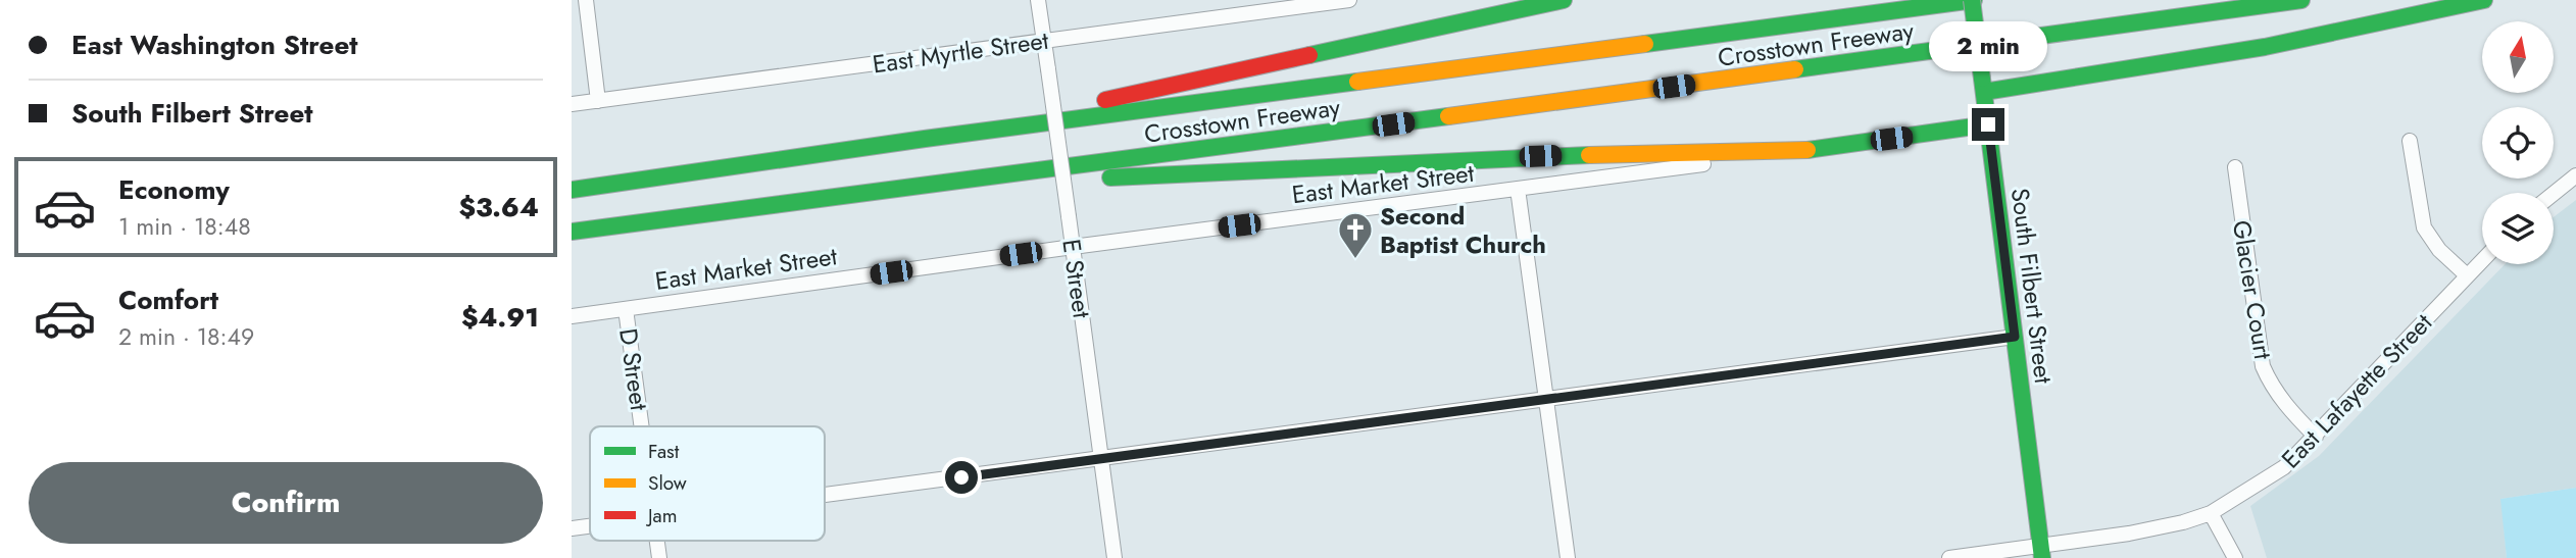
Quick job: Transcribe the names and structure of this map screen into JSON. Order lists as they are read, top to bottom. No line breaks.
{"streets":{"main road":["Crosstown Freeway","East Market Street","South Filbert Street"],"street":["East Myrtle Street","E Street","Glacier Court","D Street","East Lafayette Street"]},"crossings":[["Crosstown Freeway","South Filbert Street"],["East Myrtle Street","E Street"],["East Market Street","E Street"],["East Market Street","South Filbert Street"],["East Market Street","D Street"],["South Filbert Street","East Lafayette Street"],["Glacier Court","East Lafayette Street"]],"places":{"church":["Second Baptist Church"]},"legend":["Fast","Slow","Jam"],"north":"top","page":{"banner":["East Washington Street","South Filbert Street"],"bubble":"2 min","list":[{"name":"Economy","note":"1 min · 18:48","value":"$3.64"},{"name":"Comfort","note":"2 min · 18:49","value":"$4.91"}],"buttons":"Confirm"}}
